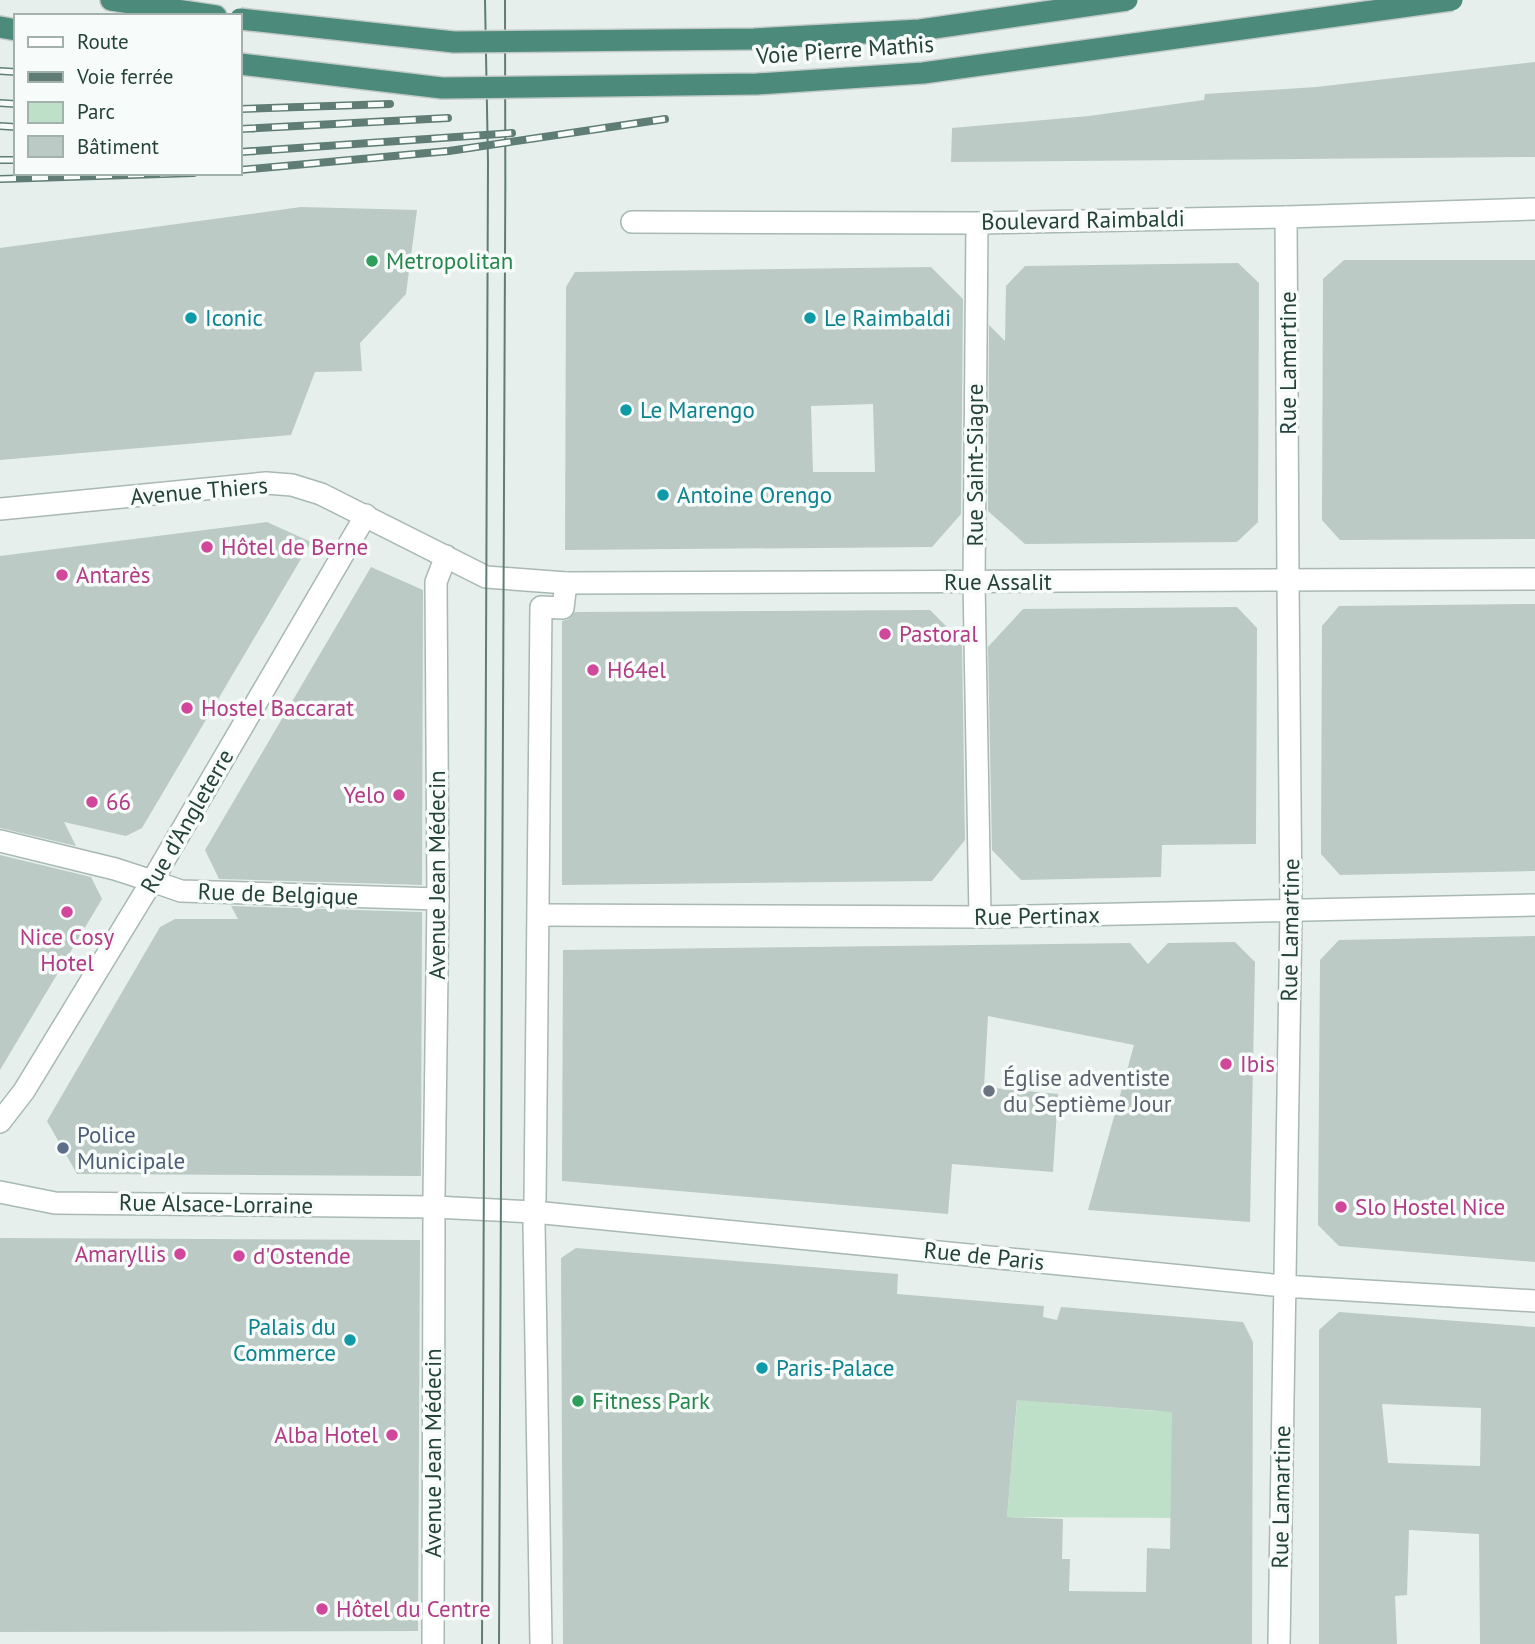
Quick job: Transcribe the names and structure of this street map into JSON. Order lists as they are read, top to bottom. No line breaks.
{"streets":{"highway":["Voie Pierre Mathis"],"street":["Boulevard Raimbaldi","Rue Lamartine","Rue Saint-Siagre","Avenue Thiers","Rue Assalit","Rue d'Angleterre","Avenue Jean Médecin","Rue de Belgique","Rue Pertinax","Rue Alsace-Lorraine","Rue de Paris"]},"crossings":[["Boulevard Raimbaldi","Rue Lamartine"],["Boulevard Raimbaldi","Rue Saint-Siagre"],["Rue Lamartine","Rue Assalit"],["Rue Lamartine","Rue Pertinax"],["Rue Lamartine","Rue de Paris"],["Rue Saint-Siagre","Rue Assalit"],["Rue Saint-Siagre","Rue Pertinax"],["Avenue Thiers","Rue Assalit"],["Avenue Thiers","Rue d'Angleterre"],["Avenue Thiers","Avenue Jean Médecin"],["Rue Assalit","Avenue Jean Médecin"],["Rue d'Angleterre","Rue de Belgique"],["Avenue Jean Médecin","Rue de Belgique"],["Avenue Jean Médecin","Rue Alsace-Lorraine"],["Avenue Jean Médecin","Rue de Paris"],["Rue Alsace-Lorraine","Rue de Paris"]],"places":["Metropolitan","Iconic","Le Raimbaldi","Le Marengo","Antoine Orengo","Hôtel de Berne","Antarès","Pastoral","H64el","Hostel Baccarat","Yelo","66","Nice Cosy Hotel","Ibis","Église adventiste du Septième Jour","Police Municipale","Slo Hostel Nice","Amaryllis","d'Ostende","Palais du Commerce","Paris-Palace","Fitness Park","Alba Hotel","Hôtel du Centre"],"legend":["Route","Voie ferrée","Parc","Bâtiment"]}
